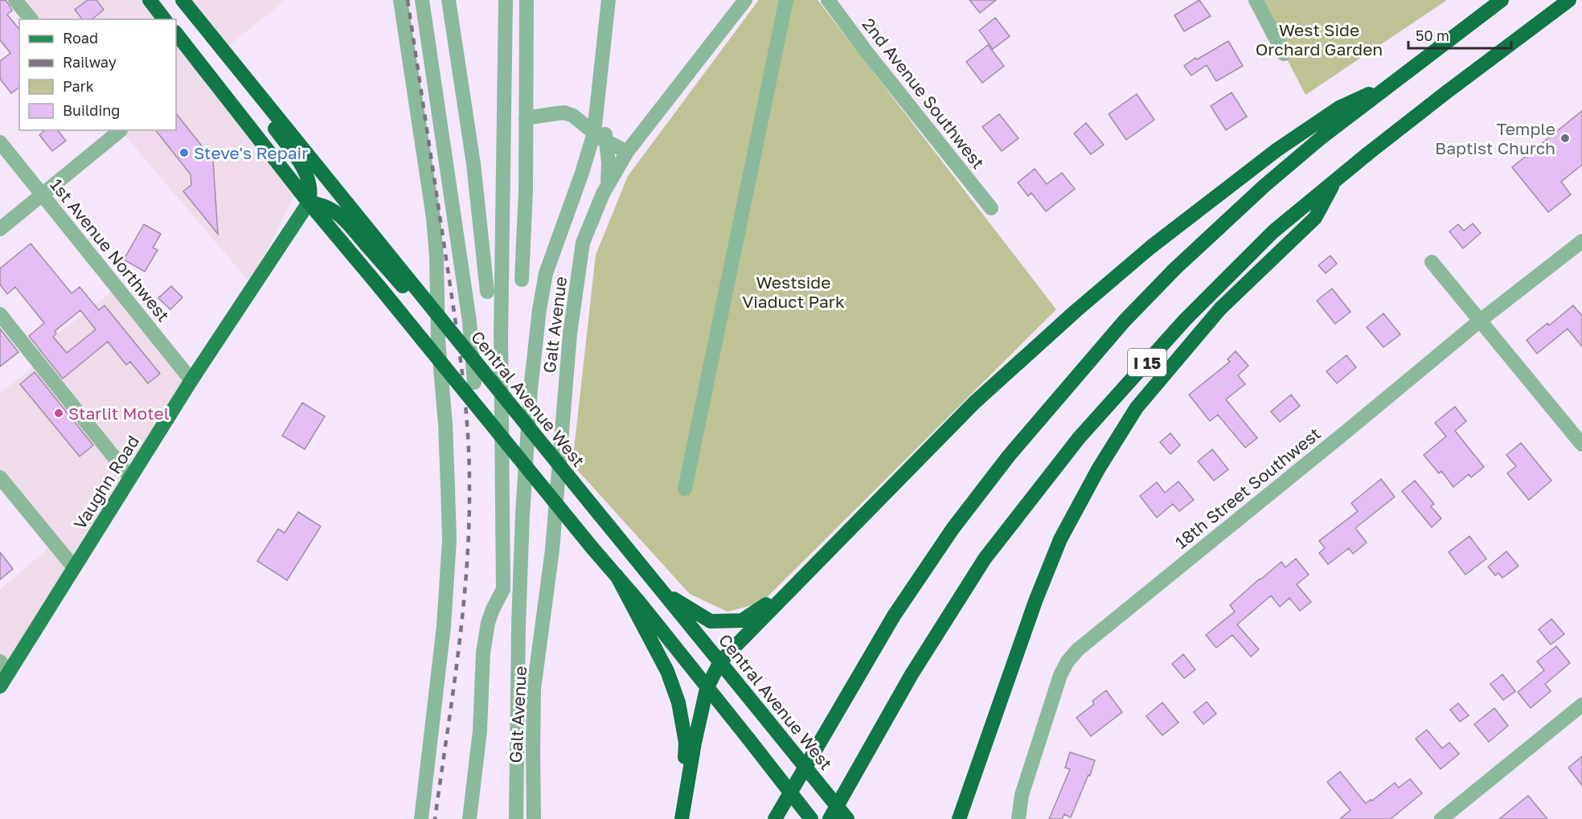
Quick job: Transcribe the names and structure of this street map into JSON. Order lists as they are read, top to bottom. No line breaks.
{"streets":{"highway":["I 15","Central Avenue West"],"main road":["Vaughn Road"],"street":["2nd Avenue Southwest","1st Avenue Northwest","Galt Avenue","18th Street Southwest"]},"crossings":[["1st Avenue Northwest","Vaughn Road"]],"parks":["West Side Orchard Garden","Westside Viaduct Park"],"places":["Temple Baptist Church","Steve's Repair","Starlit Motel"],"legend":["Road","Railway","Park","Building"],"scale_bar":"50 m"}
